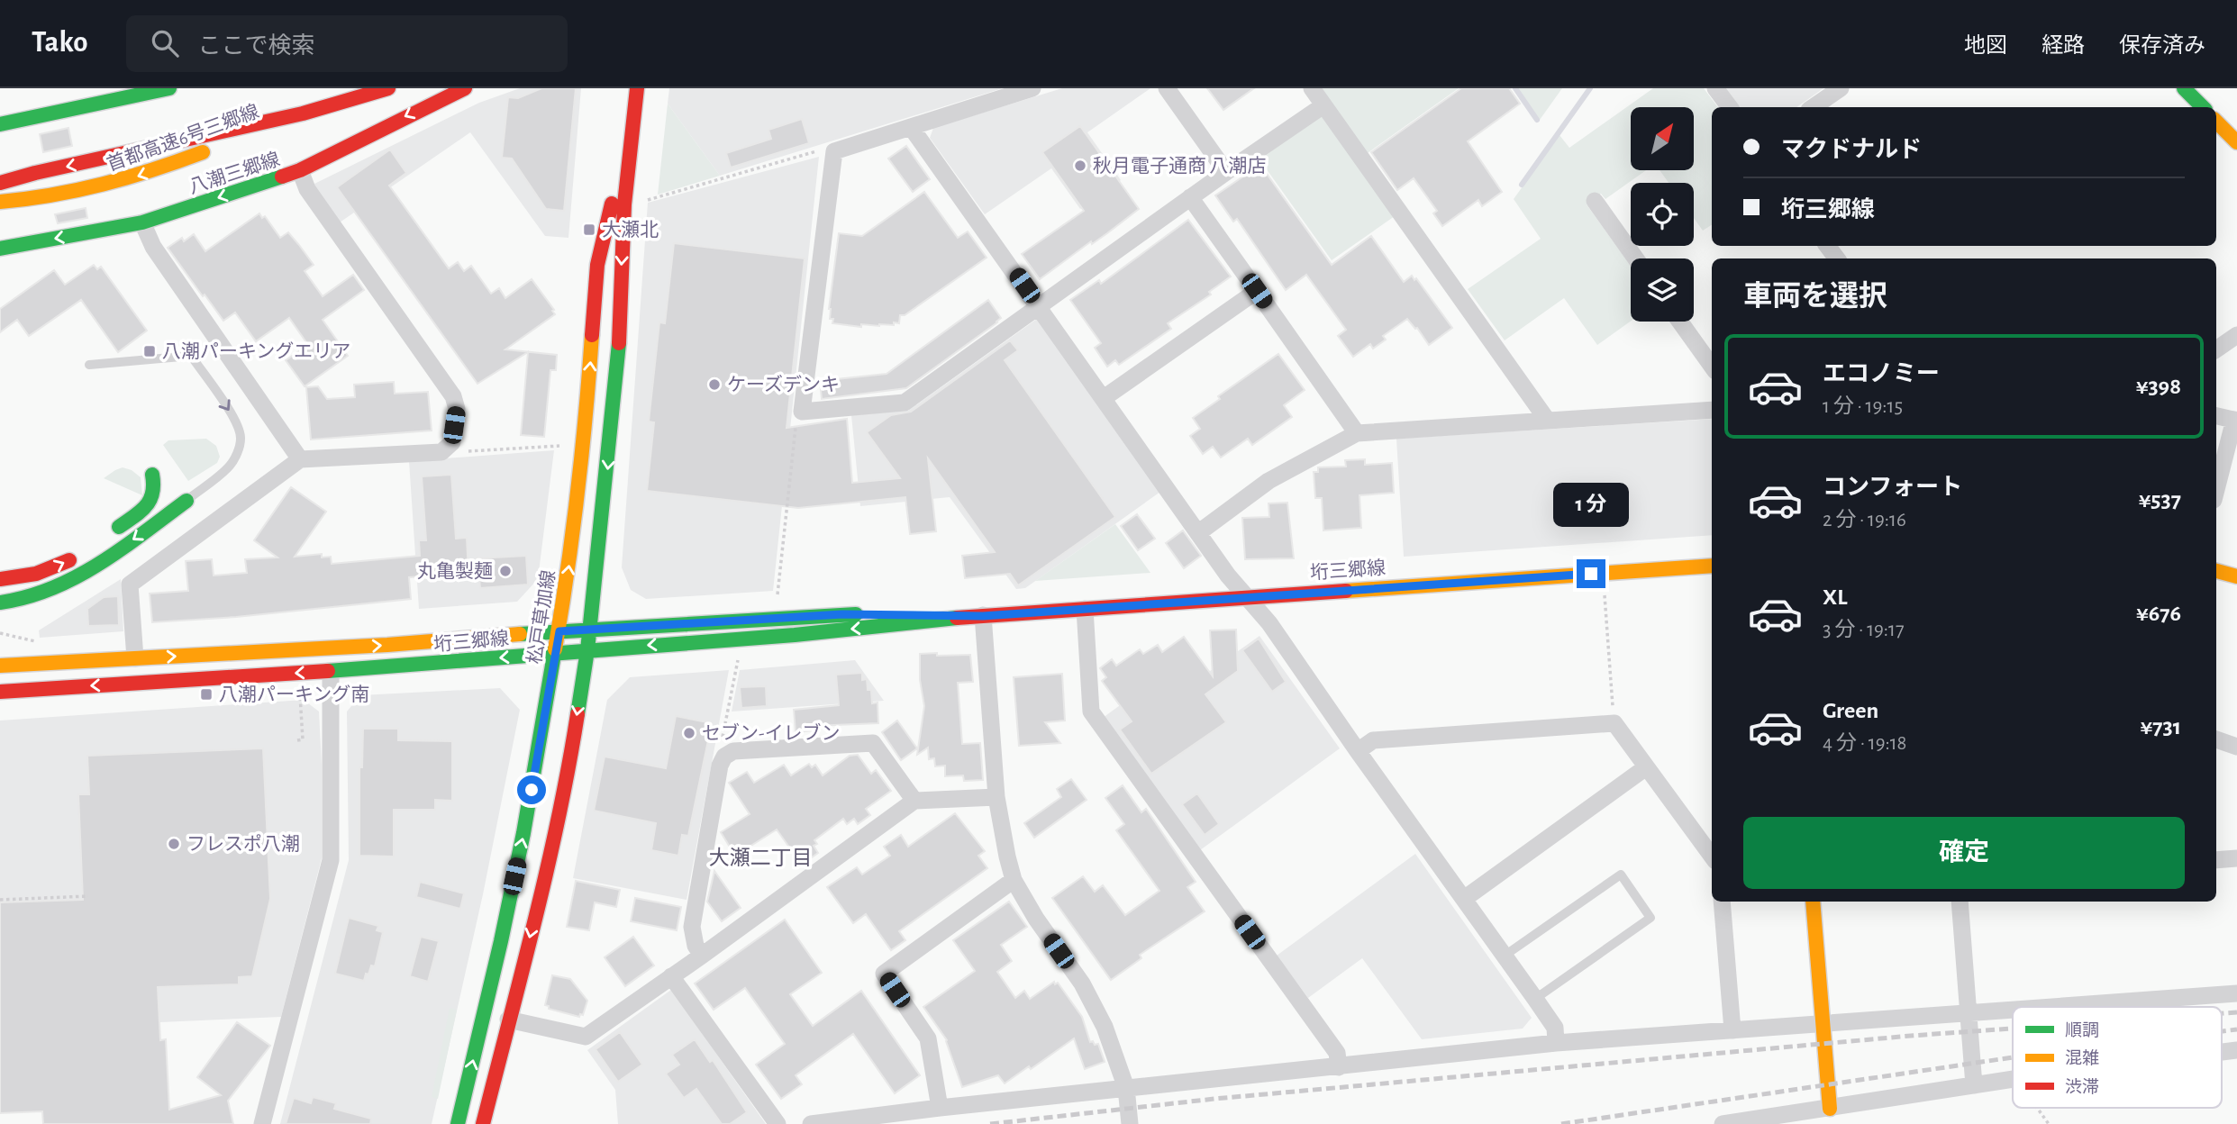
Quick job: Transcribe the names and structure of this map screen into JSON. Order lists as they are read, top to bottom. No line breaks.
{"streets":{"main road":["首都高速6号三郷線","八潮三郷線","垳三郷線","松戸草加線"]},"crossings":[["垳三郷線","松戸草加線"]],"districts":["大瀬二丁目"],"places":{"other":["秋月電子通商 八潮店","ケーズデンキ","丸亀製麺","セブン-イレブン","フレスポ八潮"],"transit":["大瀬北","八潮パーキングエリア","八潮パーキング南"]},"legend":["順調","混雑","渋滞"],"north":"top right","page":{"header":"Tako","search":"ここで検索","nav":["地図","経路","保存済み"],"banner":["マクドナルド","垳三郷線"],"heading":"車両を選択","list":[{"name":"エコノミー","note":"1 分 · 19:15","value":"¥398"},{"name":"コンフォート","note":"2 分 · 19:16","value":"¥537"},{"name":"XL","note":"3 分 · 19:17","value":"¥676"},{"name":"Green","note":"4 分 · 19:18","value":"¥731"}],"bubble":"1 分","buttons":"確定"}}
